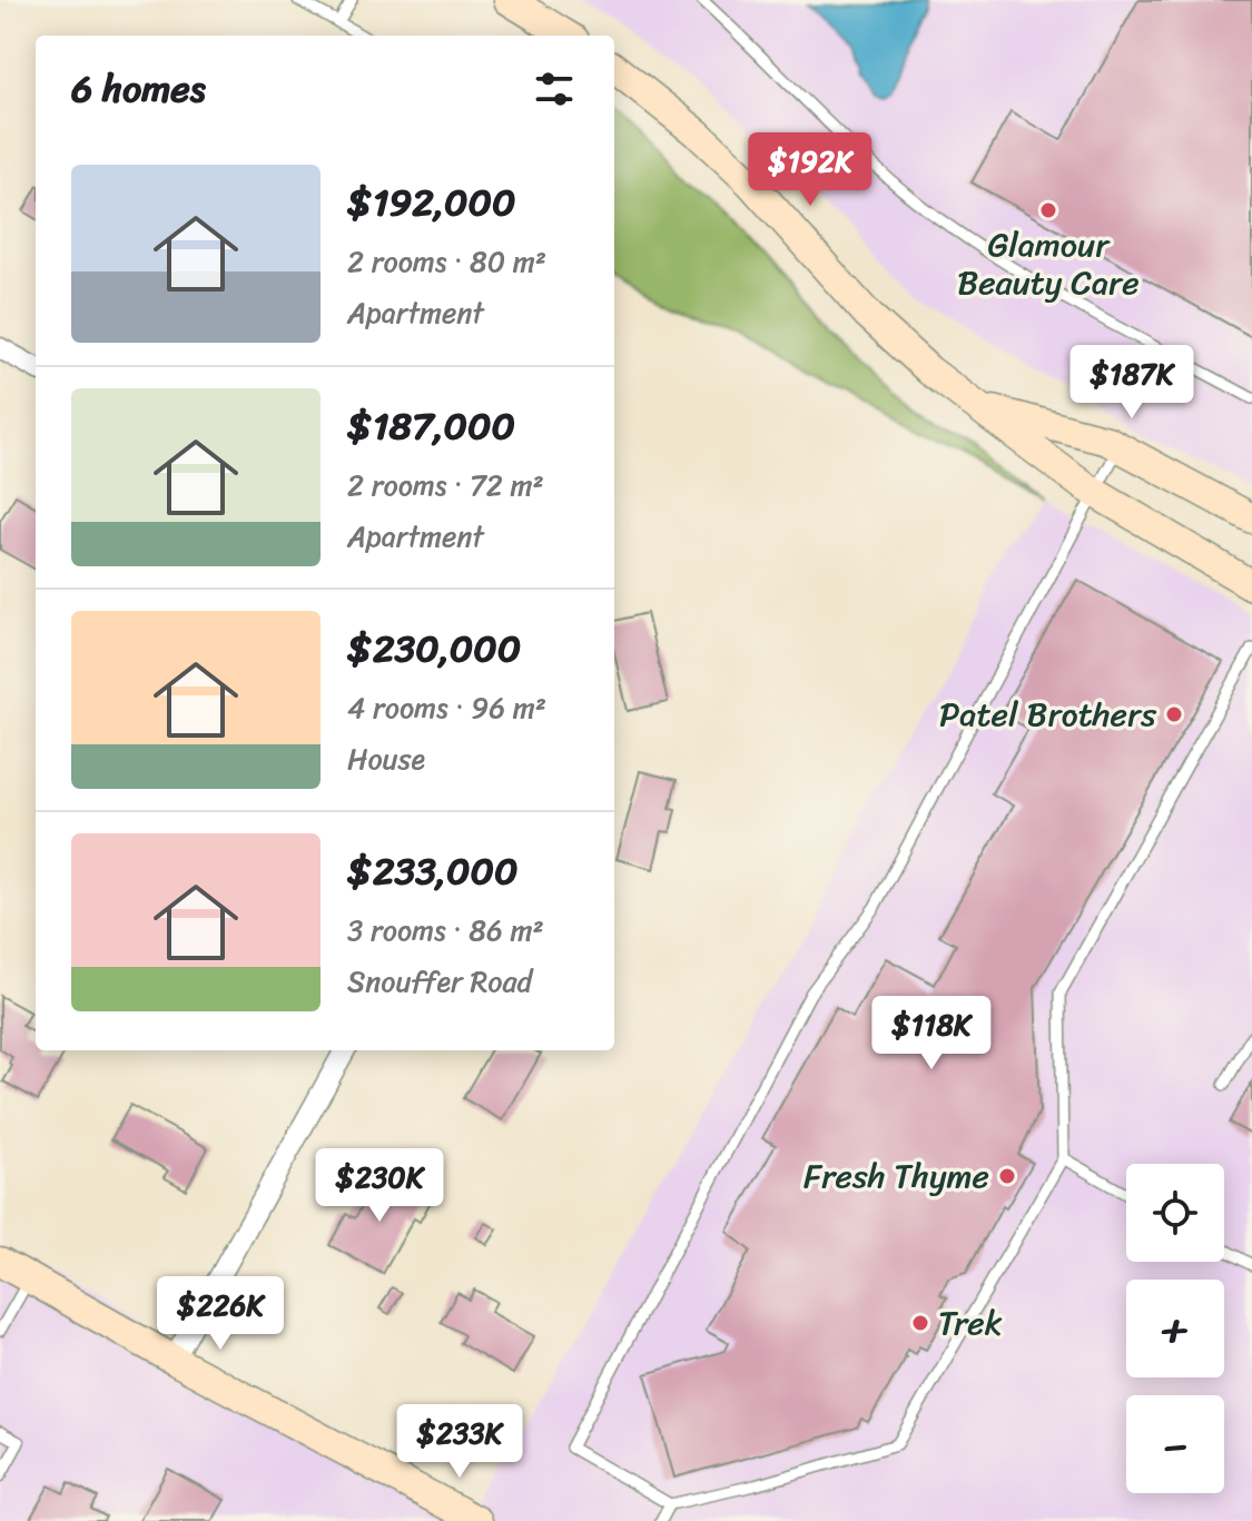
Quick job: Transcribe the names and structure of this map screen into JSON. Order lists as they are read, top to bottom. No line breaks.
{"places":["Glamour Beauty Care","Patel Brothers","Fresh Thyme","Trek"],"page":{"heading":"6 homes","price":["$192K","$187K","$118K","$230K","$226K","$233K"],"list":[{"name":"$192,000","note":"2 rooms · 80 m² · Apartment"},{"name":"$187,000","note":"2 rooms · 72 m² · Apartment"},{"name":"$230,000","note":"4 rooms · 96 m² · House"},{"name":"$233,000","note":"3 rooms · 86 m² · Snouffer Road"}],"map_buttons":["+","−"]}}
